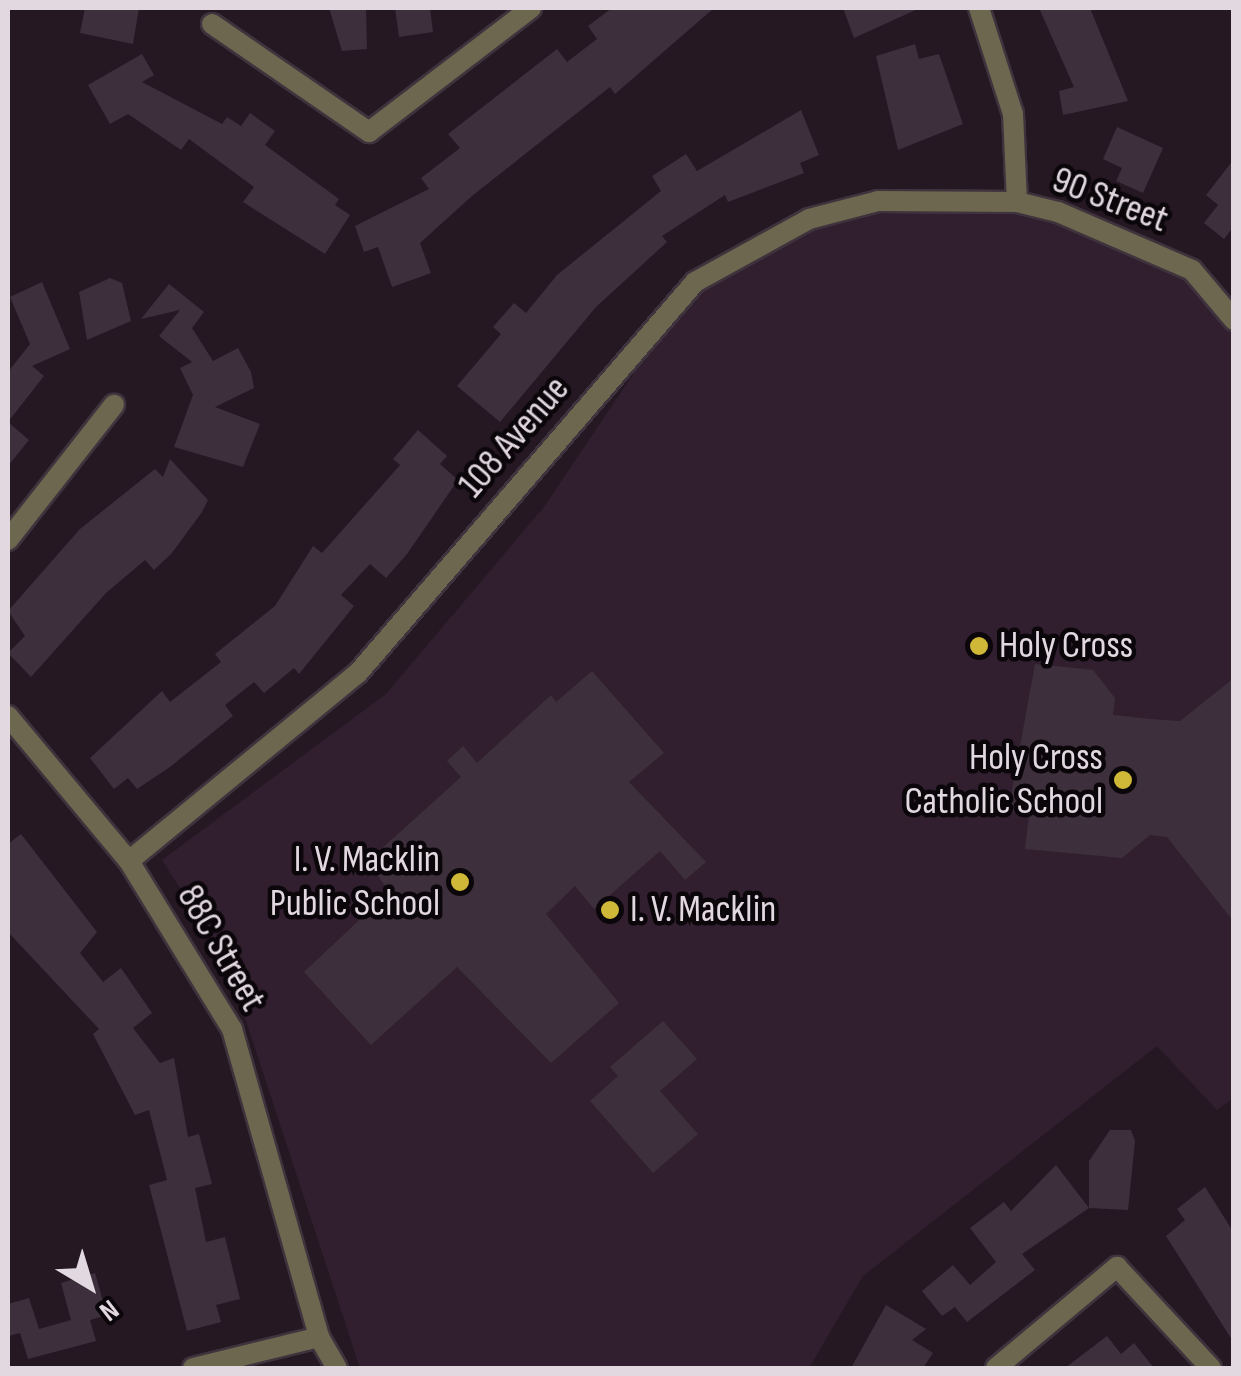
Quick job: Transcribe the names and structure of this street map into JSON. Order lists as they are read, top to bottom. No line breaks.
{"streets":{"street":["90 Street","108 Avenue","88C Street"]},"crossings":[["90 Street","108 Avenue"],["108 Avenue","88C Street"]],"places":["Holy Cross","Holy Cross Catholic School","I. V. Macklin Public School","I. V. Macklin"],"north":"bottom right"}
